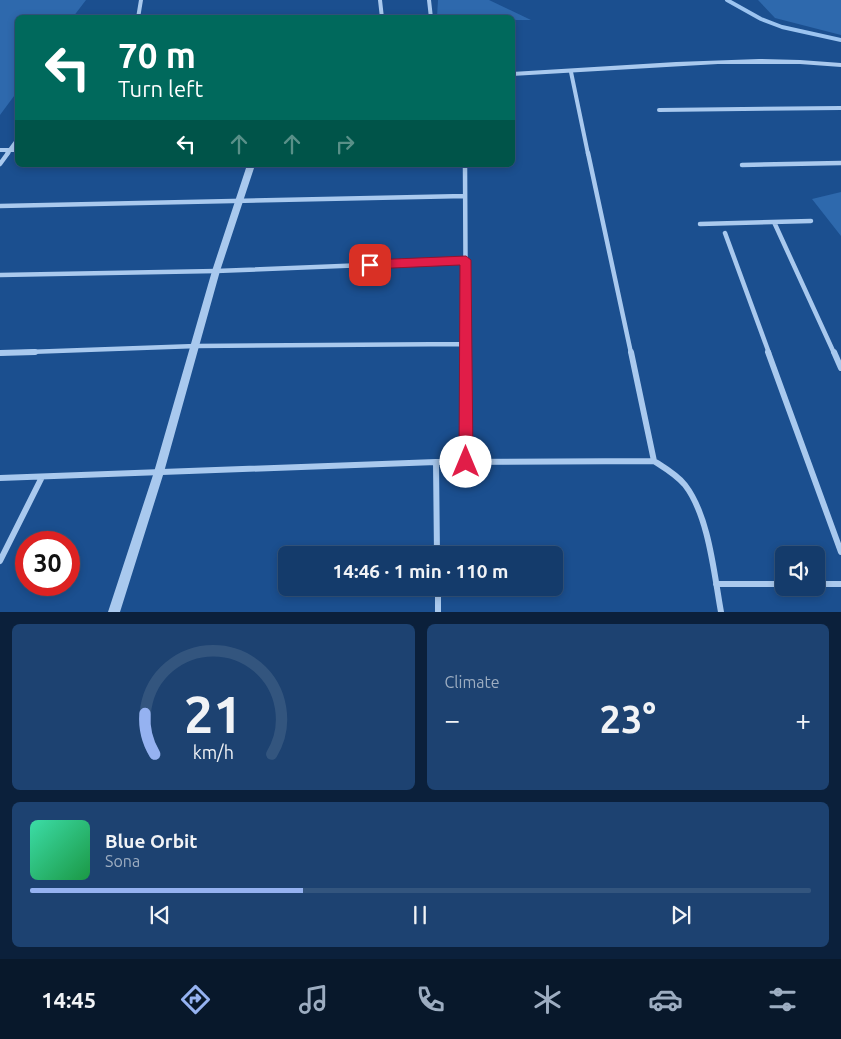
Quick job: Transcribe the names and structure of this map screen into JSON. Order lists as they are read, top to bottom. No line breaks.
{"page":{"turn":["70 m","Turn left"],"limit":"30","trip":"14:46 · 1 min · 110 m","tile":"Climate","heat":["−","23°","+"],"song":["Blue Orbit","Sona"],"tabs":"14:45","gauge":["21","km/h"]}}
